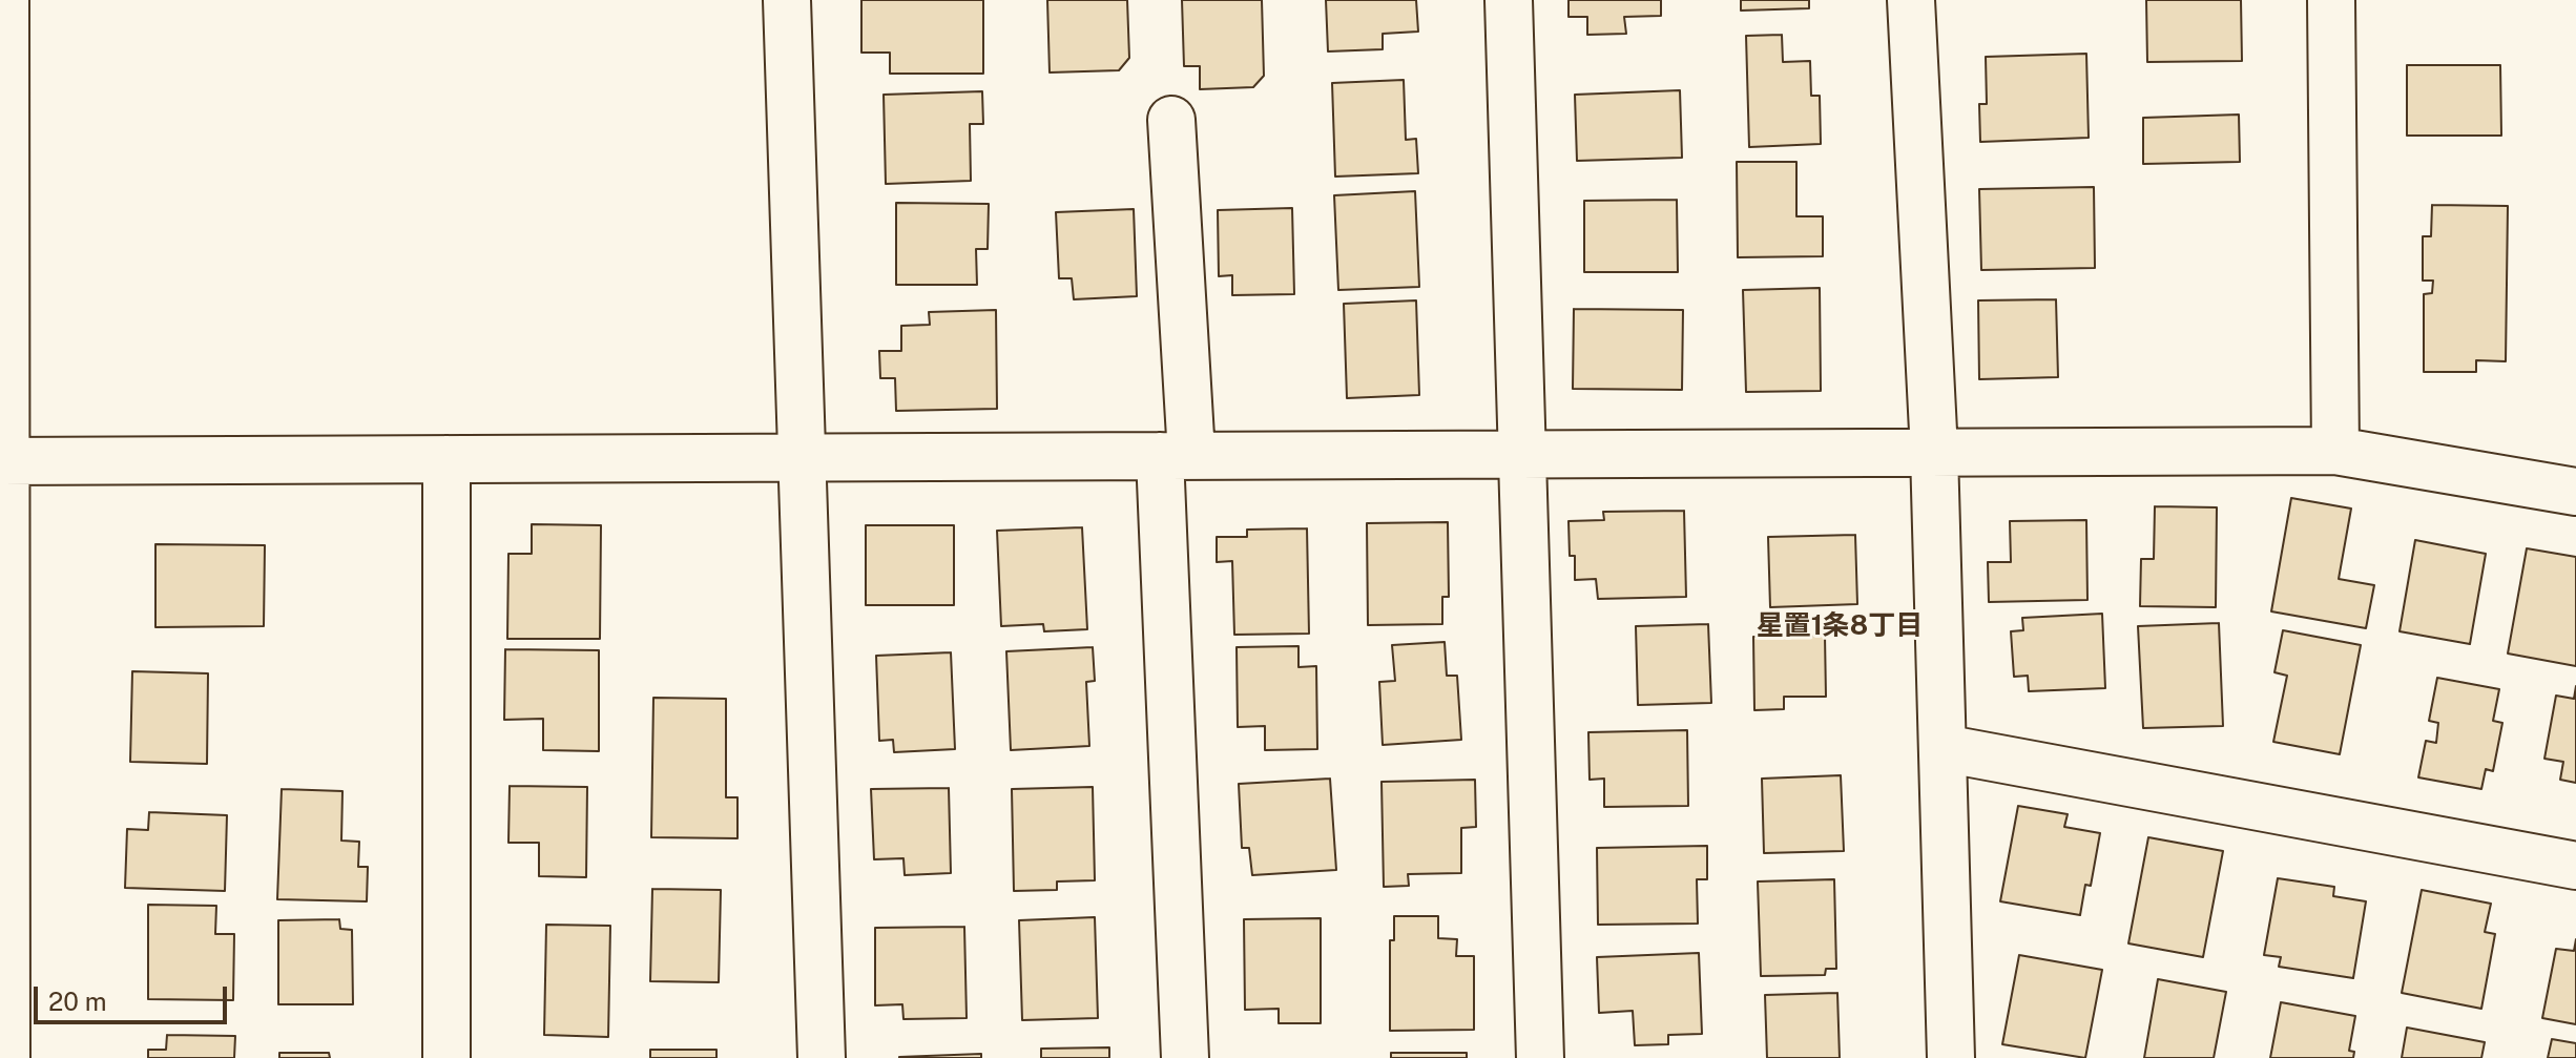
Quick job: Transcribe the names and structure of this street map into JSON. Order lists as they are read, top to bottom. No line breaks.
{"districts":["星置1条8丁目"],"scale_bar":"20 m"}
